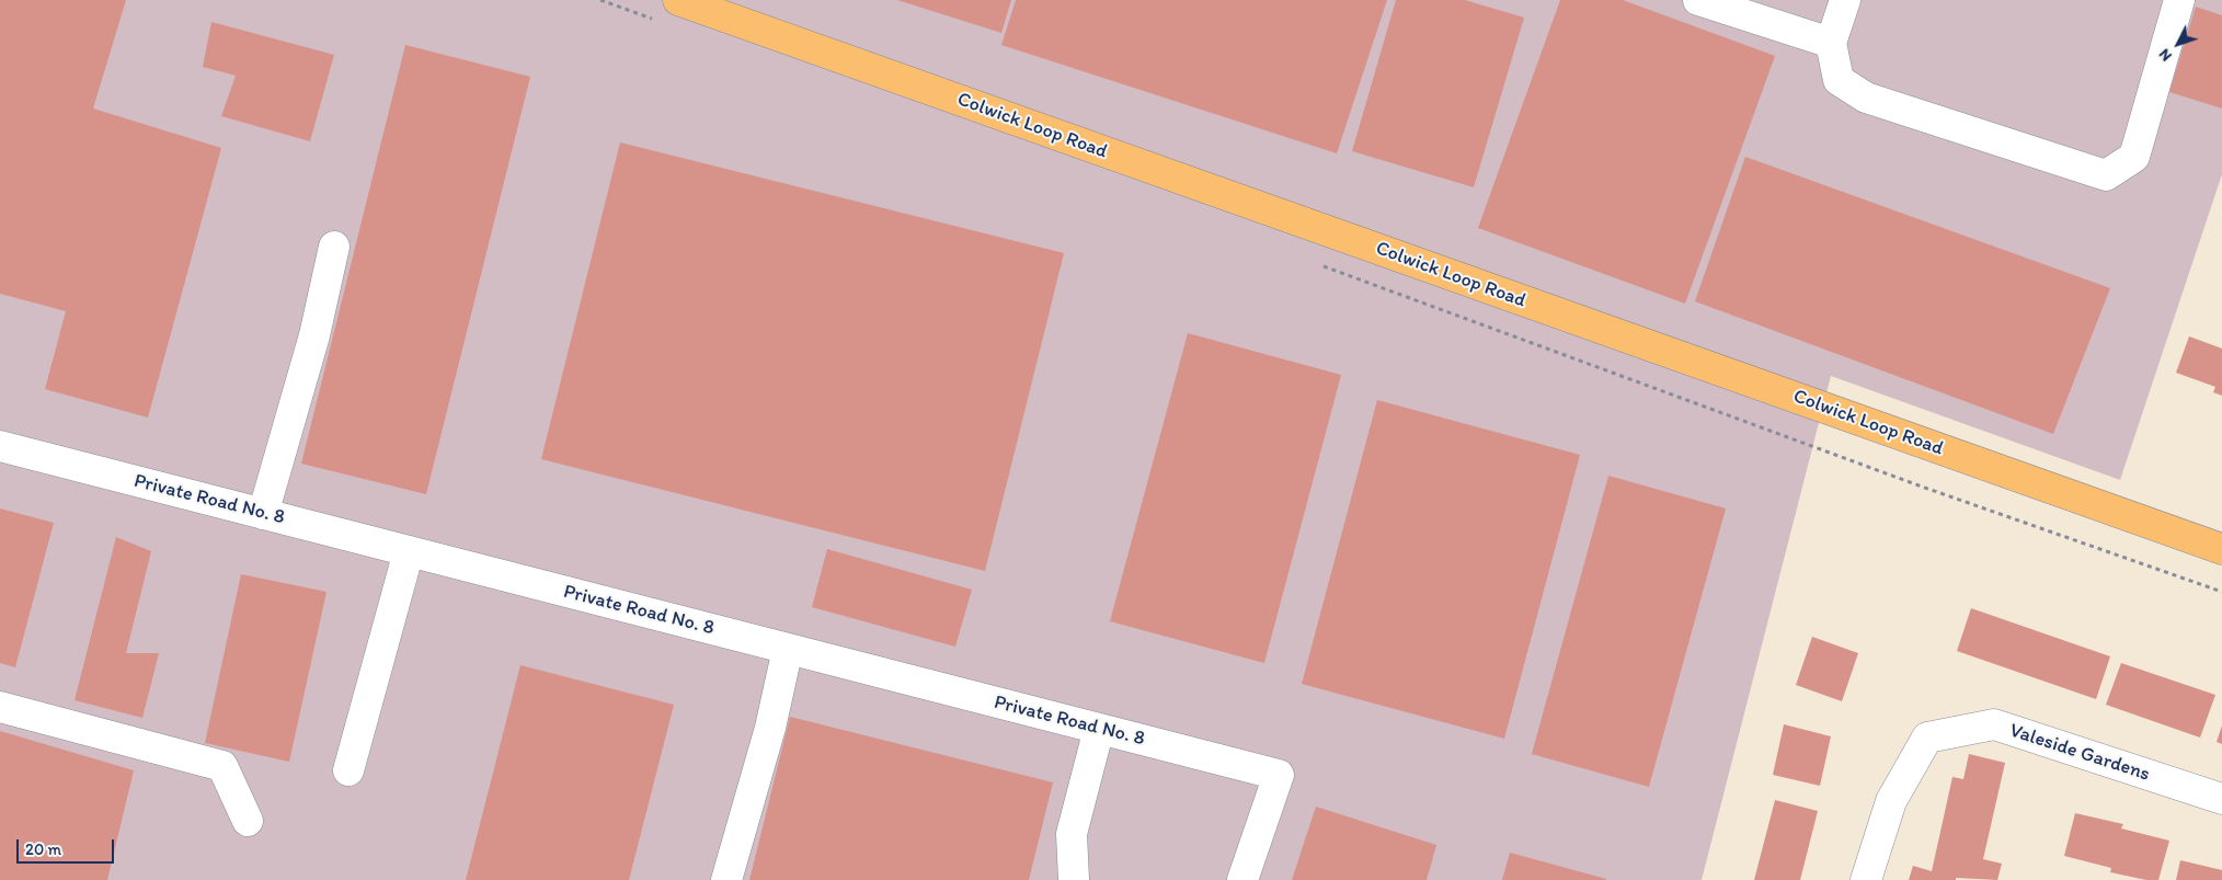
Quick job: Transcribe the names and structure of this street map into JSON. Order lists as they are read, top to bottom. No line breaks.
{"streets":{"main road":["Colwick Loop Road"],"street":["Private Road No. 8","Valeside Gardens"]},"scale_bar":"20 m","north":"bottom left"}
